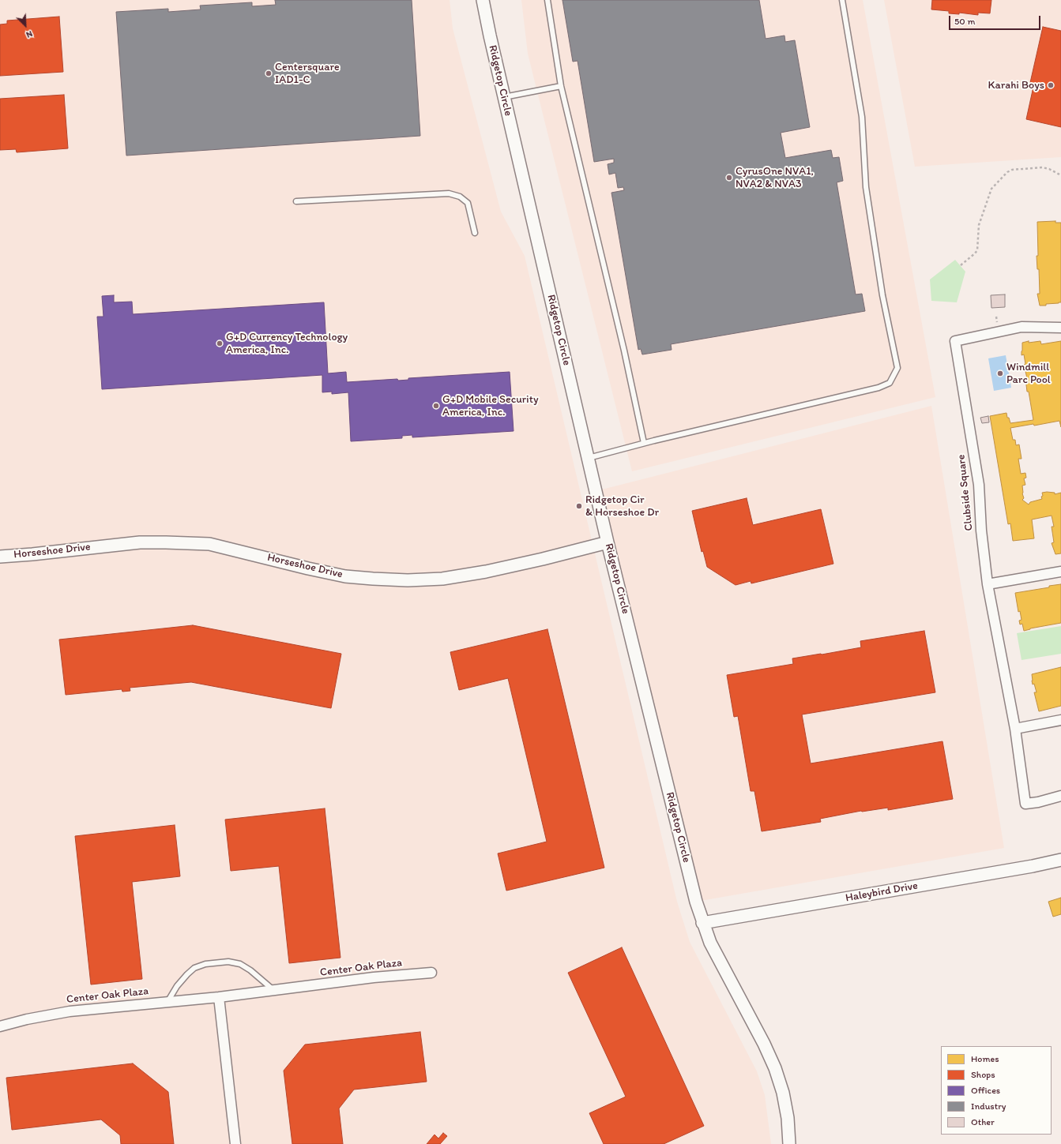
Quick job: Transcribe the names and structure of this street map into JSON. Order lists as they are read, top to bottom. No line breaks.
{"streets":{"street":["Ridgetop Circle","Clubside Square","Horseshoe Drive","Haleybird Drive","Center Oak Plaza"]},"crossings":[["Ridgetop Circle","Horseshoe Drive"],["Ridgetop Circle","Haleybird Drive"]],"places":["Centersquare IAD1-C","Karahi Boys","CyrusOne NVA1, NVA2 & NVA3","G+D Currency Technology America, Inc.","Windmill Parc Pool","G+D Mobile Security America, Inc.","Ridgetop Cir & Horseshoe Dr"],"legend":["Homes","Shops","Offices","Industry","Other"],"scale_bar":"50 m","north":"bottom right"}
